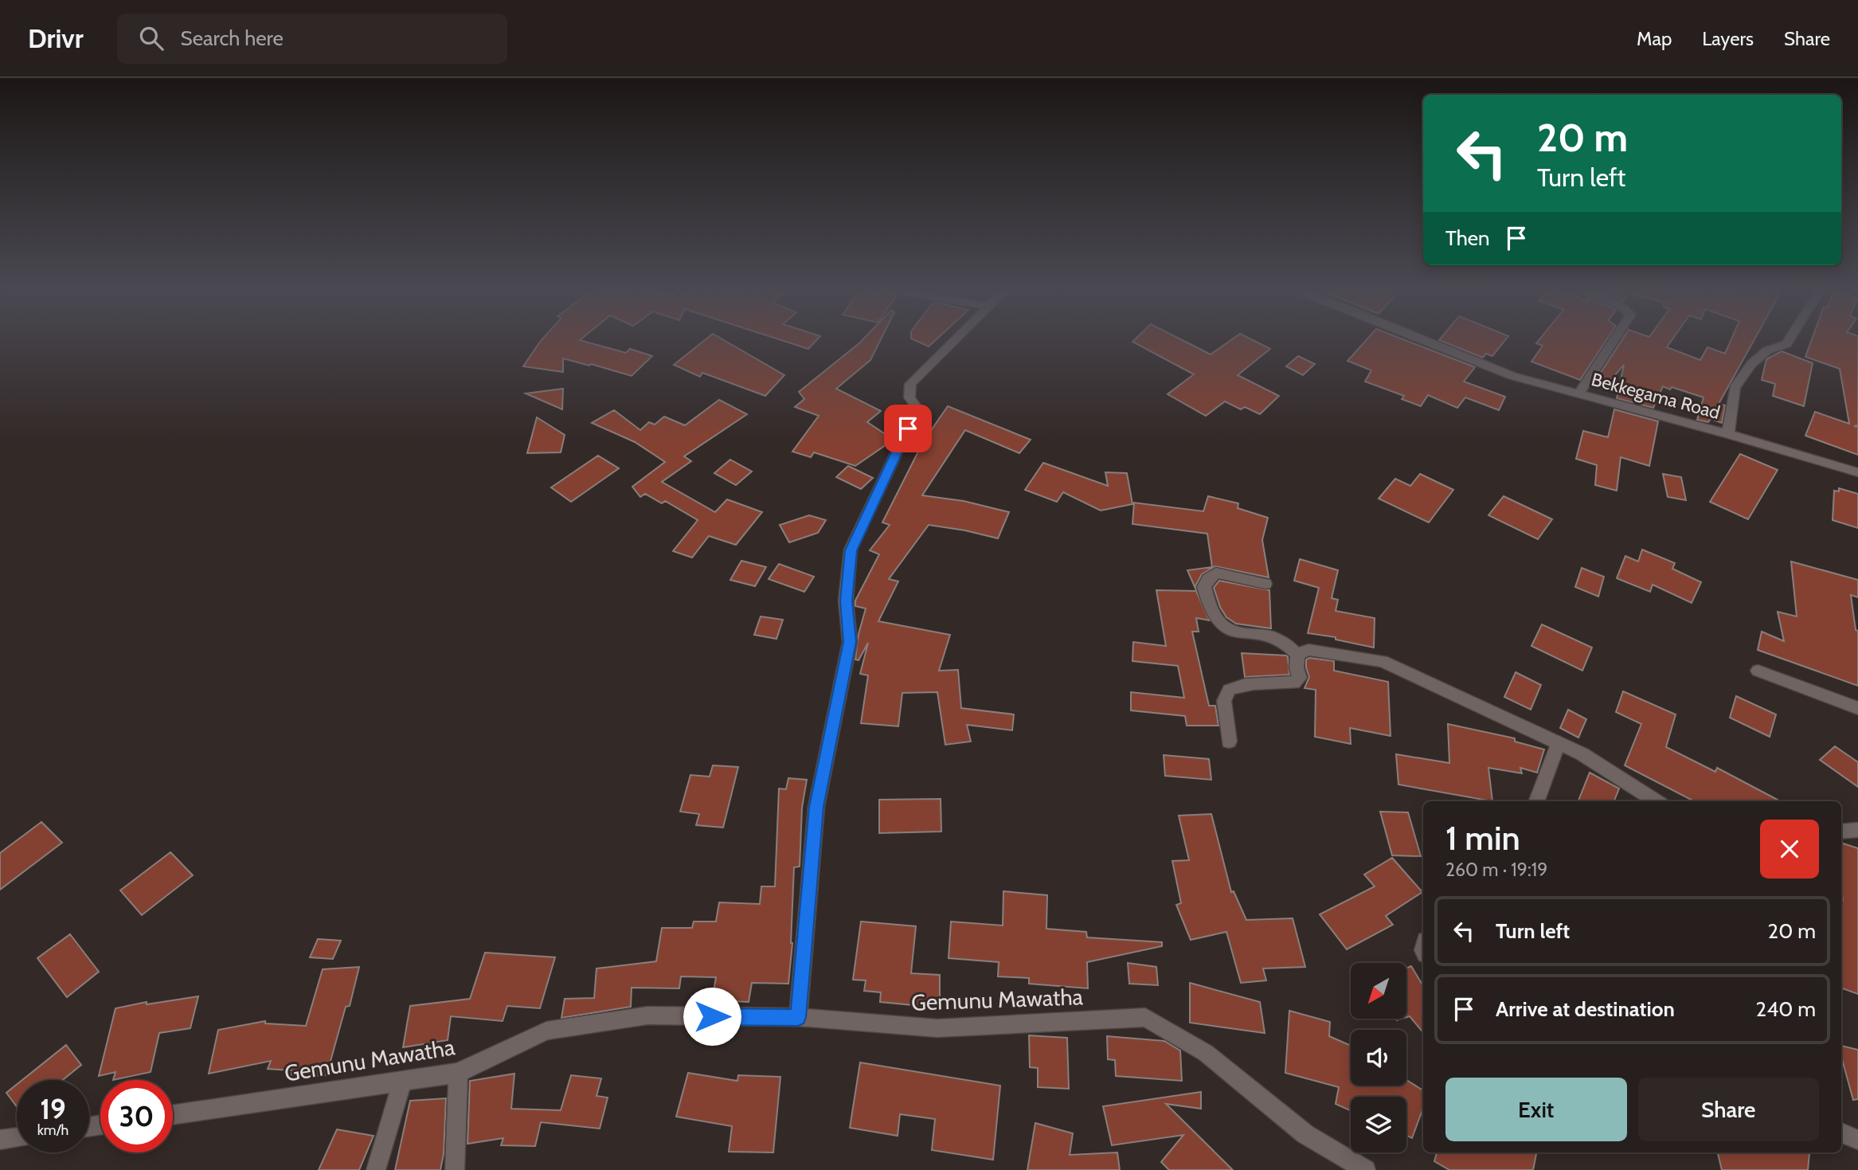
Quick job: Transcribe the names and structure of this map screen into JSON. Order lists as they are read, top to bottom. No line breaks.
{"streets":{"street":["Bekkegama Road","Gemunu Mawatha"]},"north":"bottom left","page":{"header":"Drivr","search":"Search here","nav":["Map","Layers","Share"],"turn":["20 m","Turn left"],"then":"Then","heading":["1 min","260 m · 19:19"],"list":[{"name":"Turn left","value":"20 m"},{"name":"Arrive at destination","value":"240 m"}],"buttons":["Exit","Share"],"speed":"19 km/h","limit":"30"}}
